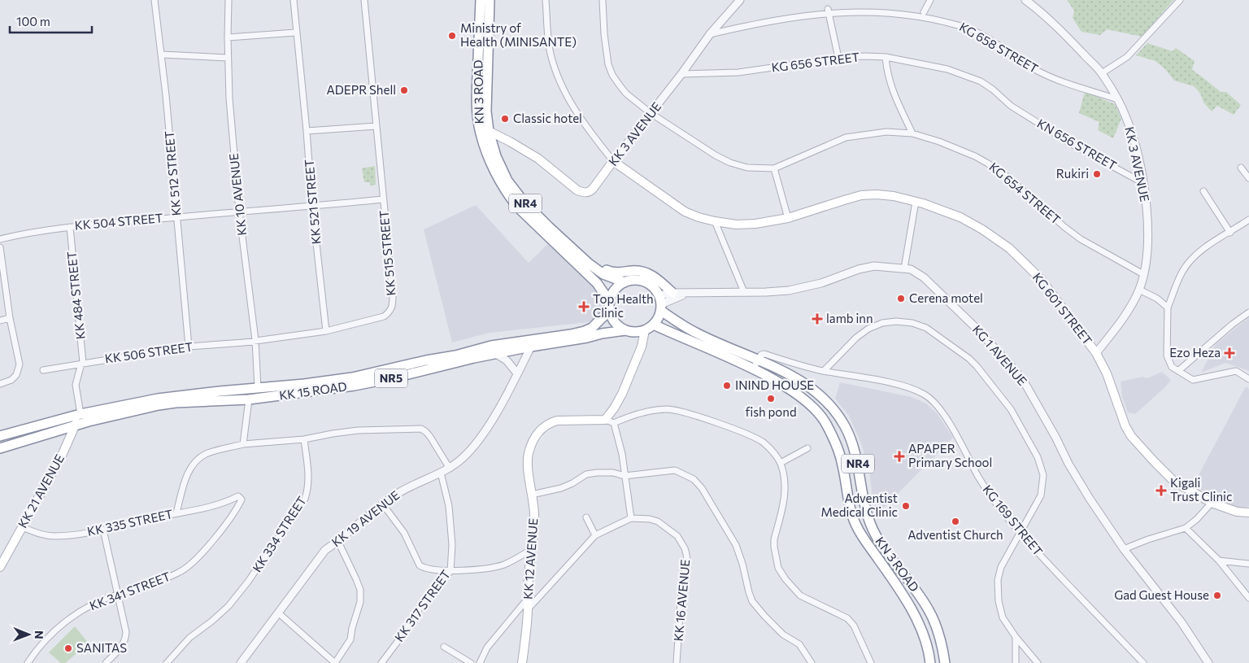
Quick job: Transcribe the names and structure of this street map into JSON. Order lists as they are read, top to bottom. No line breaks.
{"streets":{"highway":["KN 3 ROAD","NR4","NR5","KK 15 ROAD"],"main road":["KK 3 AVENUE","KG 601 STREET","KK 21 AVENUE","KK 12 AVENUE"],"street":["KG 658 STREET","KG 656 STREET","KN 656 STREET","KK 512 STREET","KG 654 STREET","KK 10 AVENUE","KK 521 STREET","KK 504 STREET","KK 515 STREET","KK 484 STREET","KK 506 STREET","KG 1 AVENUE","KK 19 AVENUE","KG 169 STREET","KK 335 STREET","KK 334 STREET","KK 341 STREET","KK 16 AVENUE","KK 317 STREET"]},"crossings":[["KG 658 STREET","KK 3 AVENUE"],["KG 656 STREET","KK 3 AVENUE"],["KG 656 STREET","KN 656 STREET"],["KN 3 ROAD","KK 3 AVENUE"],["KN 3 ROAD","NR4"],["KN 3 ROAD","KG 169 STREET"],["KK 3 AVENUE","KN 656 STREET"],["KK 3 AVENUE","KG 654 STREET"],["KK 3 AVENUE","KG 601 STREET"],["KK 512 STREET","KK 504 STREET"],["KK 512 STREET","KK 506 STREET"],["KK 10 AVENUE","KK 504 STREET"],["KK 10 AVENUE","KK 506 STREET"],["KK 10 AVENUE","KK 15 ROAD"],["KK 521 STREET","KK 504 STREET"],["KK 521 STREET","KK 515 STREET"],["NR4","KG 1 AVENUE"],["NR4","KK 15 ROAD"],["KK 504 STREET","KK 515 STREET"],["KK 504 STREET","KK 484 STREET"],["KK 484 STREET","KK 506 STREET"],["KK 484 STREET","KK 15 ROAD"],["KK 484 STREET","KK 21 AVENUE"],["KG 1 AVENUE","KK 15 ROAD"],["KK 15 ROAD","KK 21 AVENUE"],["KK 15 ROAD","KK 19 AVENUE"],["KK 21 AVENUE","KK 335 STREET"],["KK 19 AVENUE","KK 317 STREET"],["KK 335 STREET","KK 341 STREET"],["KK 12 AVENUE","KK 16 AVENUE"]],"places":{"other":["Ministry of Health (MINISANTE)","ADEPR Shell","Classic hotel","Rukiri","Cerena motel","ININD HOUSE","fish pond","Adventist Medical Clinic","Adventist Church","Gad Guest House","SANITAS"],"health":["Top Health Clinic","lamb inn","Ezo Heza","APAPER Primary School","Kigali Trust Clinic"]},"scale_bar":"100 m","north":"right"}
